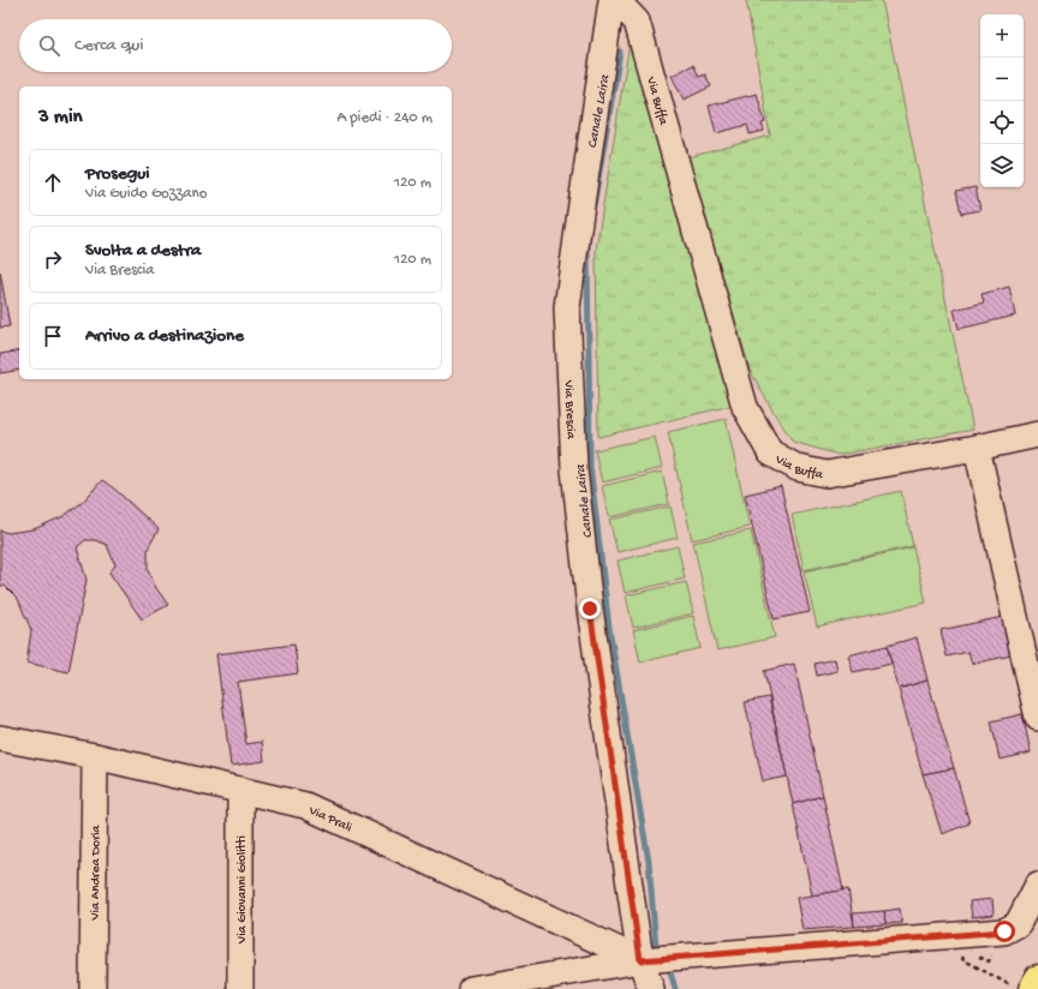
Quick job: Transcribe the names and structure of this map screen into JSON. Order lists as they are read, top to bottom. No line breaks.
{"streets":{"street":["Via Buffa","Via Brescia","Via Prali","Via Andrea Doria","Via Giovanni Giolitti"]},"crossings":[["Via Brescia","Via Prali"],["Via Prali","Via Andrea Doria"],["Via Prali","Via Giovanni Giolitti"]],"water":["Canale Laira"],"page":{"map_buttons":["+","−"],"search":"Cerca qui","heading":["3 min","A piedi · 240 m"],"list":[["Prosegui","Via Guido Gozzano","120 m"],["Svolta a destra","Via Brescia","120 m"],"Arrivo a destinazione"]}}
